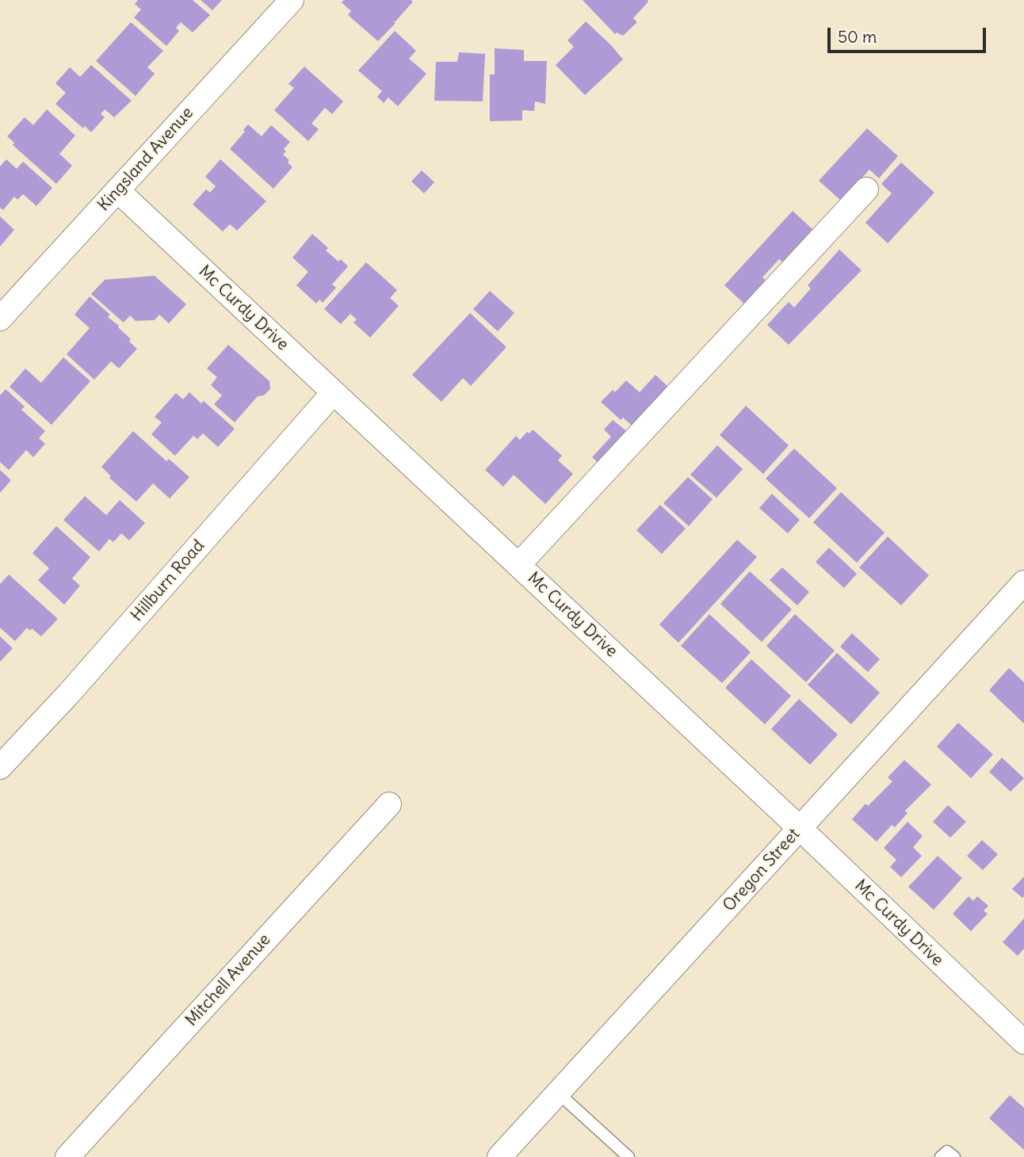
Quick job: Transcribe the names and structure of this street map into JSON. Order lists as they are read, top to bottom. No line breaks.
{"streets":{"street":["Kingsland Avenue","Mc Curdy Drive","Hillburn Road","Oregon Street","Mitchell Avenue"]},"crossings":[["Kingsland Avenue","Mc Curdy Drive"],["Mc Curdy Drive","Hillburn Road"],["Mc Curdy Drive","Oregon Street"]],"scale_bar":"50 m"}
